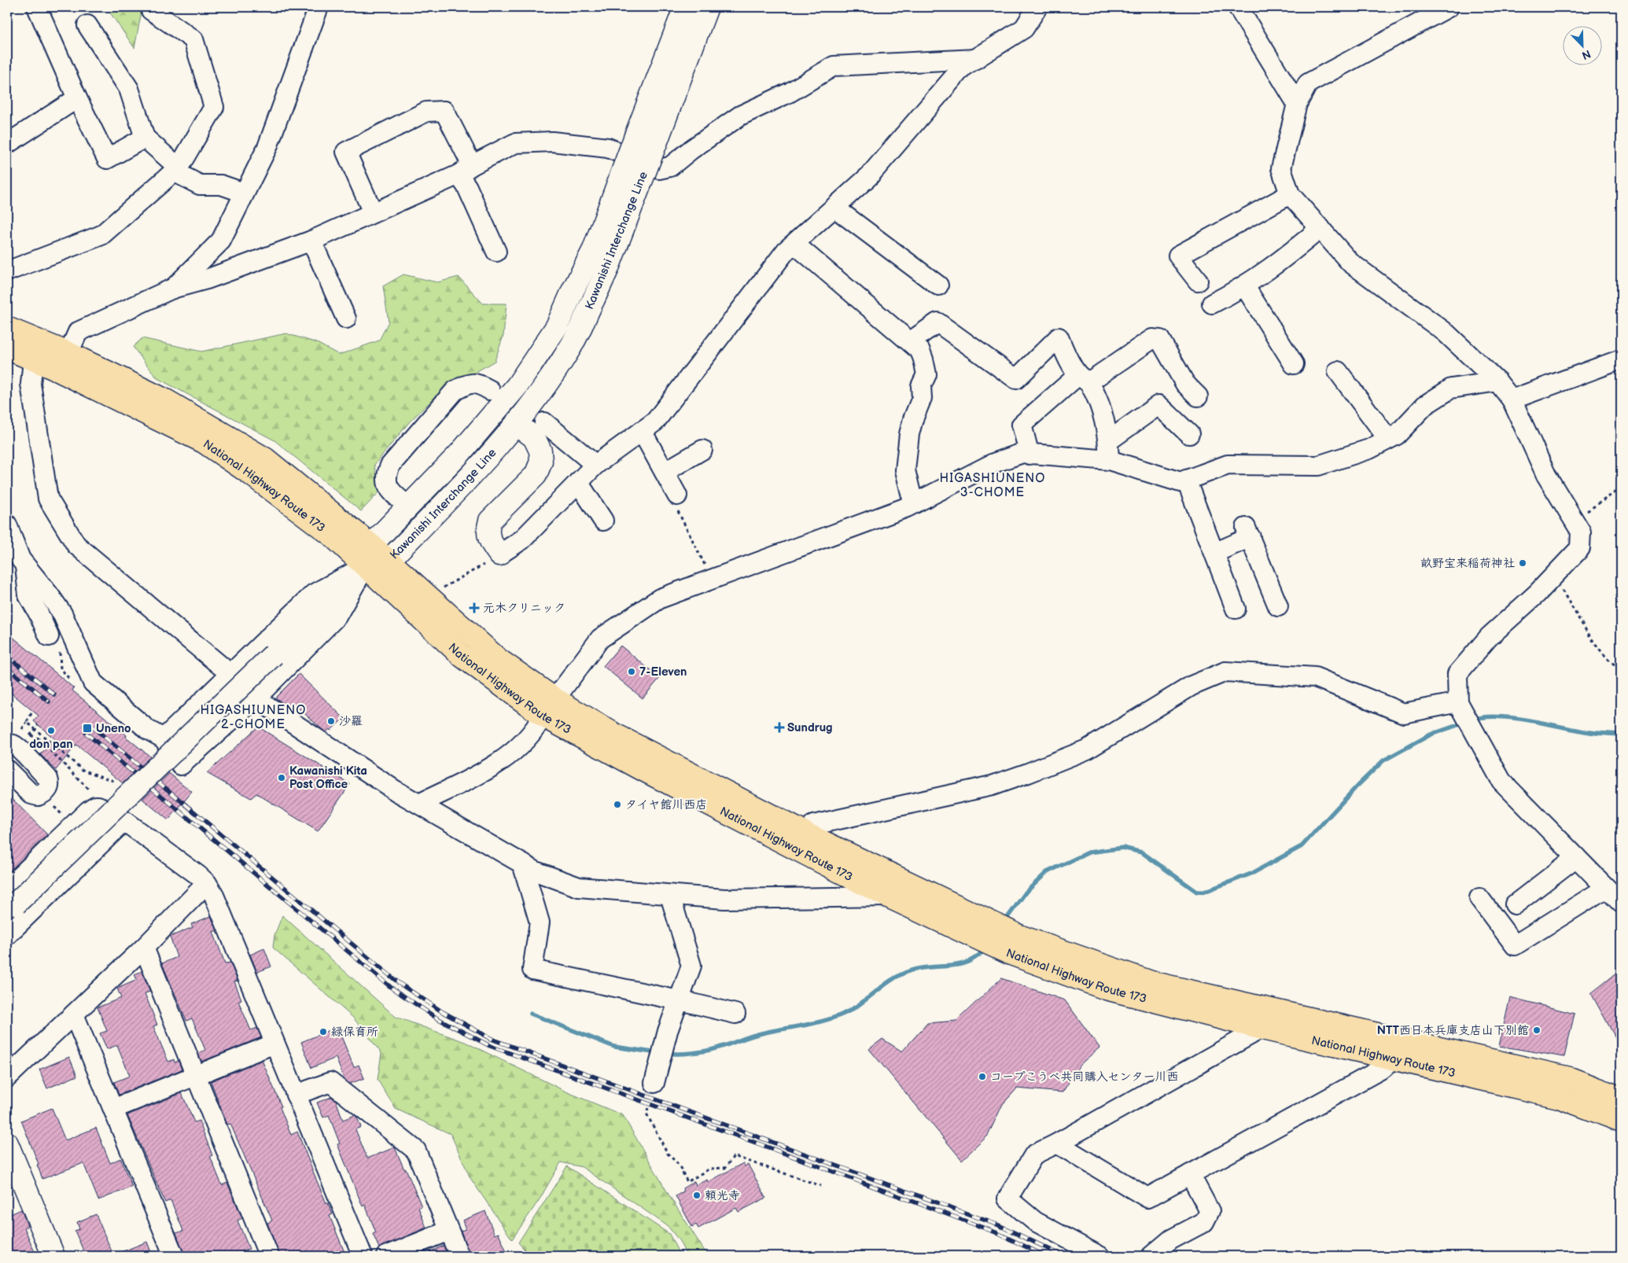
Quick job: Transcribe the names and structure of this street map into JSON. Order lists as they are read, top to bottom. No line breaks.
{"streets":{"highway":["National Highway Route 173"],"main road":["Kawanishi Interchange Line"]},"crossings":[["Kawanishi Interchange Line","National Highway Route 173"]],"districts":["HIGASHIUNENO 3-CHOME","HIGASHIUNENO 2-CHOME"],"places":{"other":["畝野宝来稲荷神社","7-Eleven","沙羅","don pan","Kawanishi Kita Post Office","タイヤ館川西店","NTT西日本兵庫支店山下別館","緑保育所","コープこうべ共同購入センター川西","頼光寺"],"health":["元木クリニック","Sundrug"],"transit":["Uneno"]},"north":"bottom right"}
